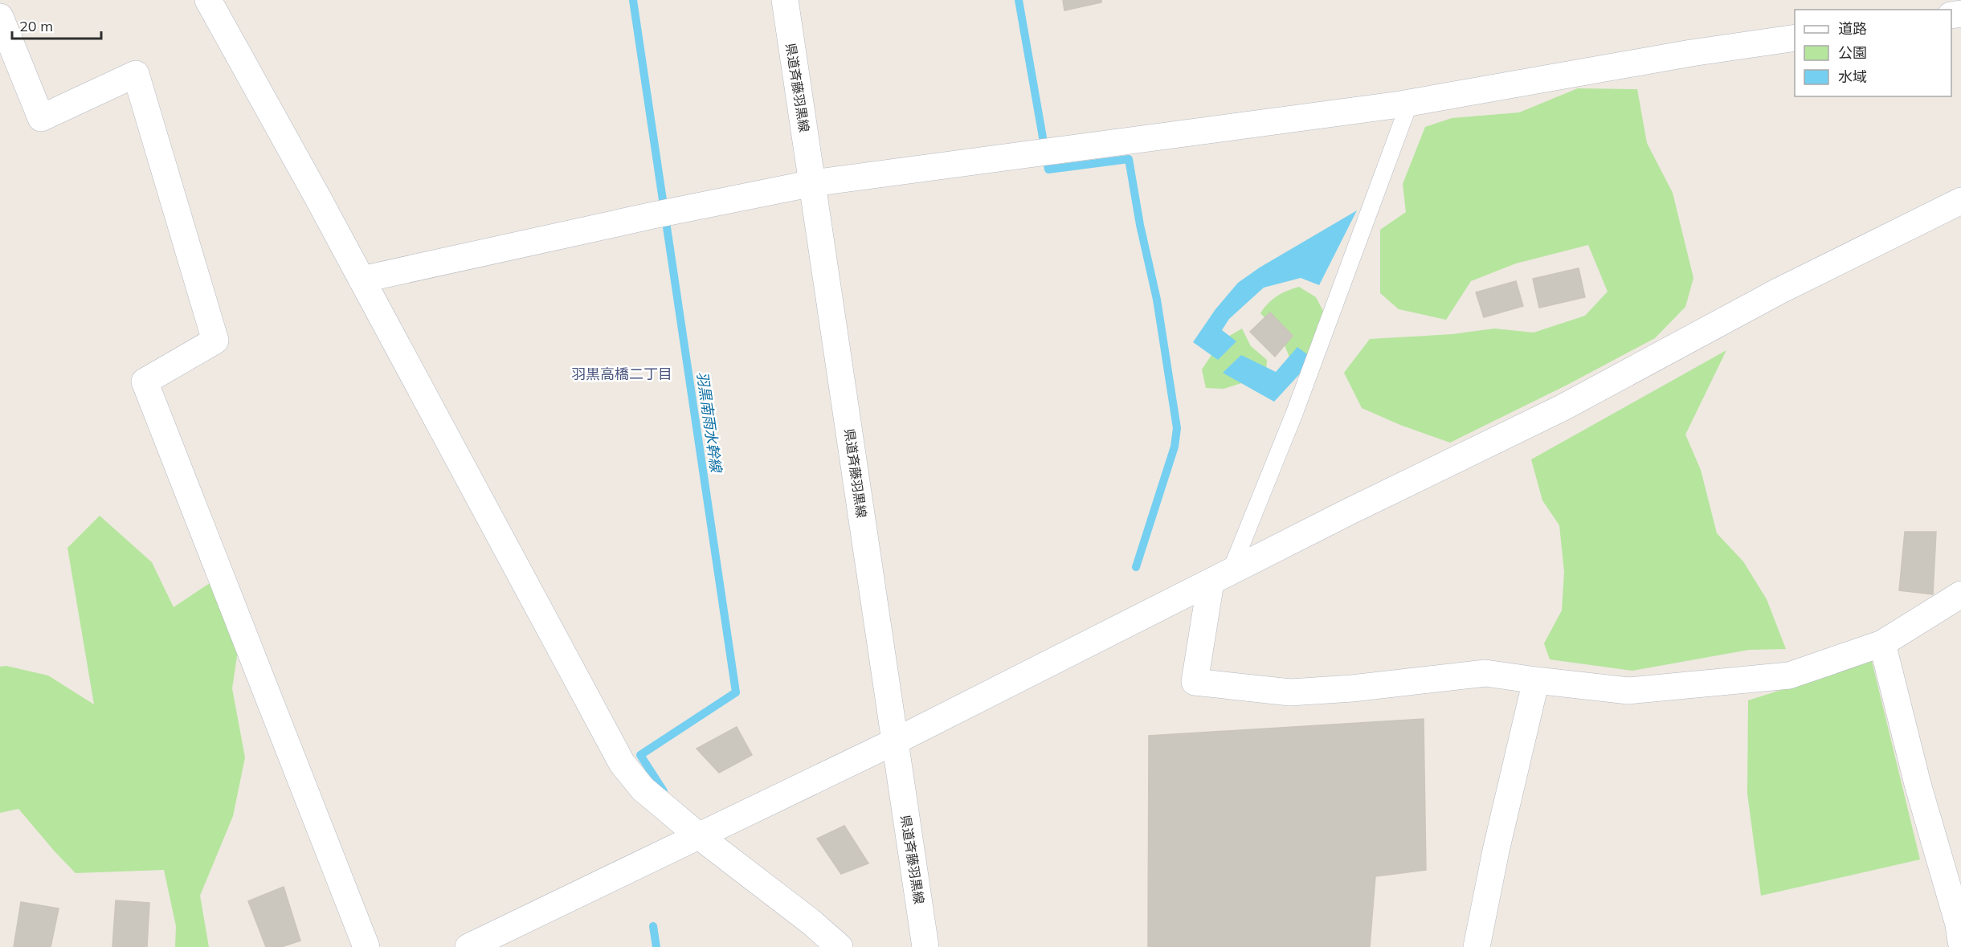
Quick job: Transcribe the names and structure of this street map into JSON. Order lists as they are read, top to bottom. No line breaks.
{"streets":{"street":["県道斉藤羽黒線"]},"districts":["羽黒高橋二丁目"],"water":["羽黒南雨水幹線"],"legend":["道路","公園","水域"],"scale_bar":"20 m"}
